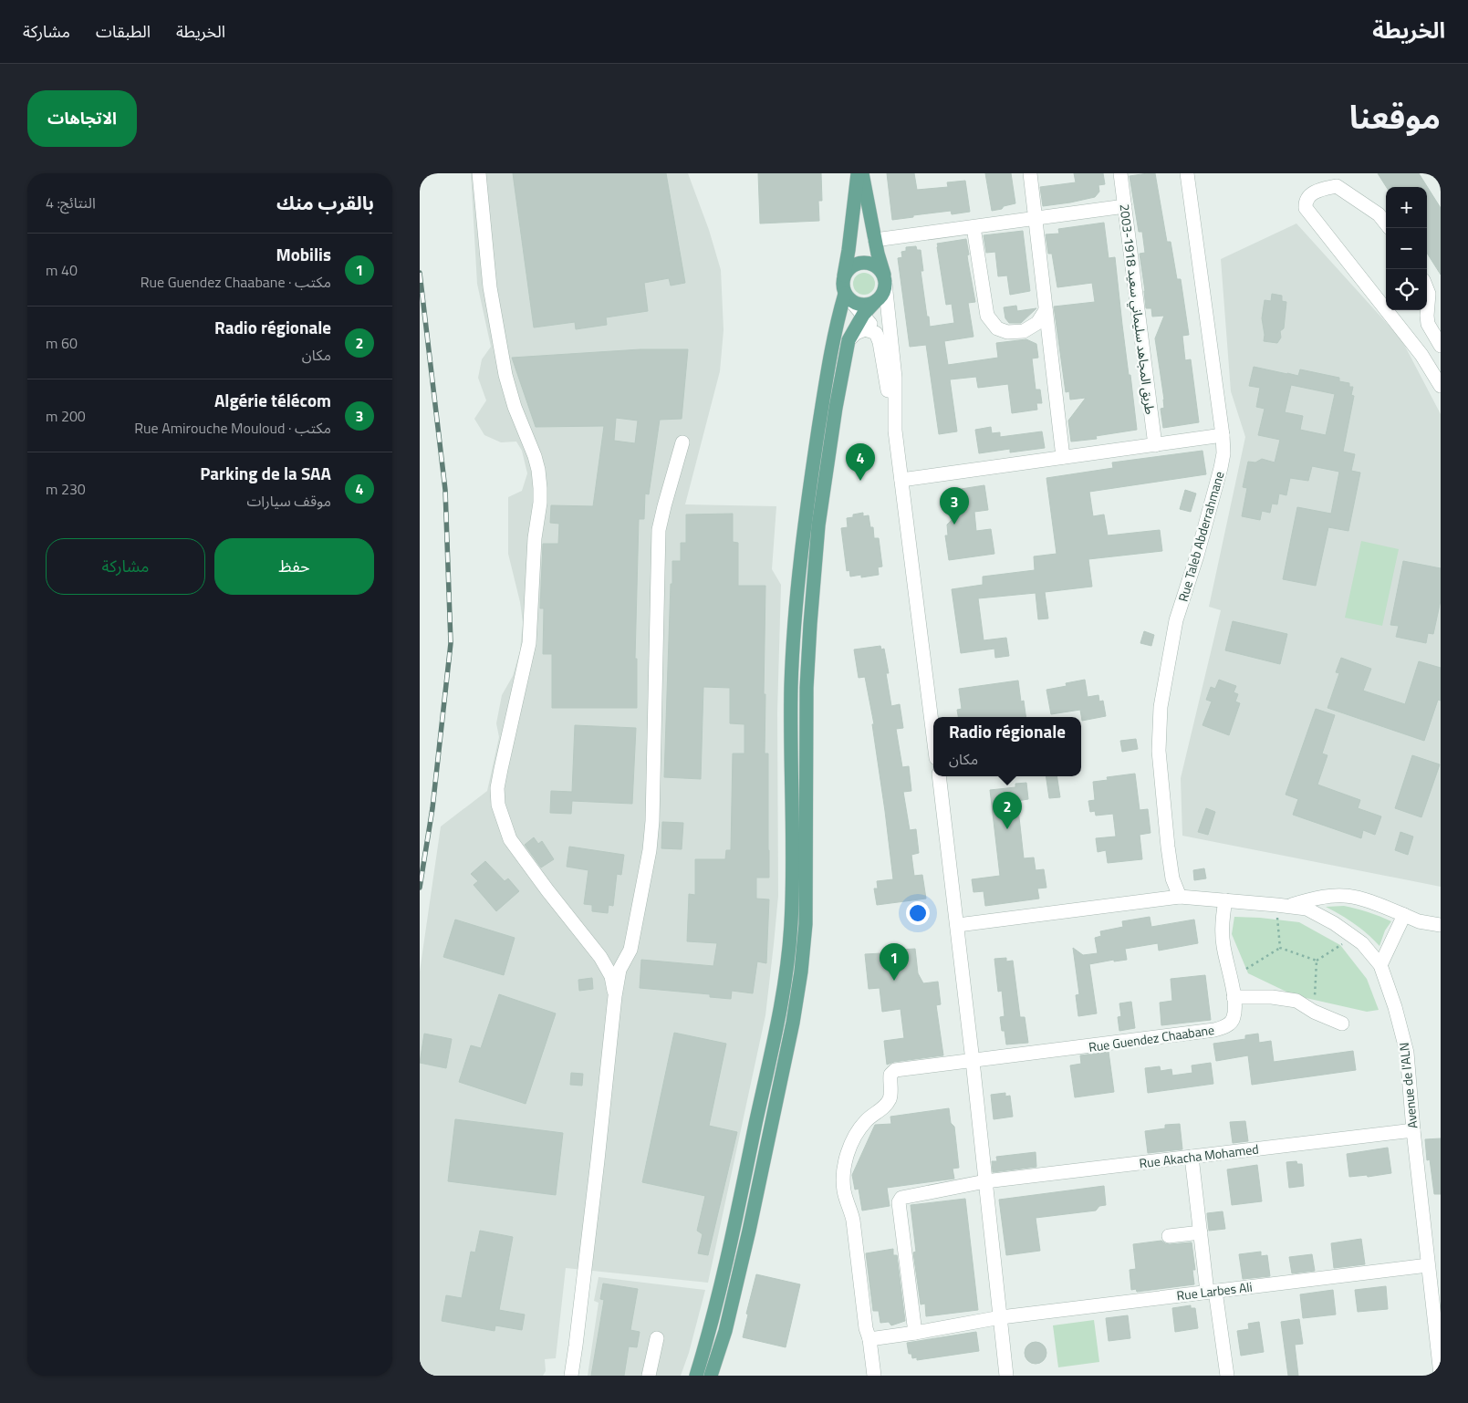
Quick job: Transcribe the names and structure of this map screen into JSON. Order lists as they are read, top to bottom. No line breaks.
{"streets":{"street":["طريق المجاهد سليماني سعيد 1918-2003","Rue Taleb Abderrahmane","Rue Guendez Chaabane","Avenue de l'ALN","Rue Akacha Mohamed","Rue Larbes Ali"]},"crossings":[["Rue Taleb Abderrahmane","Avenue de l'ALN"],["Rue Guendez Chaabane","Avenue de l'ALN"],["Rue Guendez Chaabane","Rue Larbes Ali"],["Avenue de l'ALN","Rue Akacha Mohamed"],["Avenue de l'ALN","Rue Larbes Ali"],["Rue Akacha Mohamed","Rue Larbes Ali"]],"page":{"header":"الخريطة","nav":["الخريطة","الطبقات","مشاركة"],"title":"موقعنا","buttons":["الاتجاهات",["حفظ","مشاركة"]],"heading":["بالقرب منك","النتائج: 4"],"map_buttons":["+","−"],"list":[{"mark":"1","name":"Mobilis","note":"مكتب · Rue Guendez Chaabane","value":"40 m"},{"mark":"2","name":"Radio régionale","note":"مكان","value":"60 m"},{"mark":"3","name":"Algérie télécom","note":"مكتب · Rue Amirouche Mouloud","value":"200 m"},{"mark":"4","name":"Parking de la SAA","note":"موقف سيارات","value":"230 m"}],"pins":["4","3","2","1"],"popup":["Radio régionale","مكان"]}}
